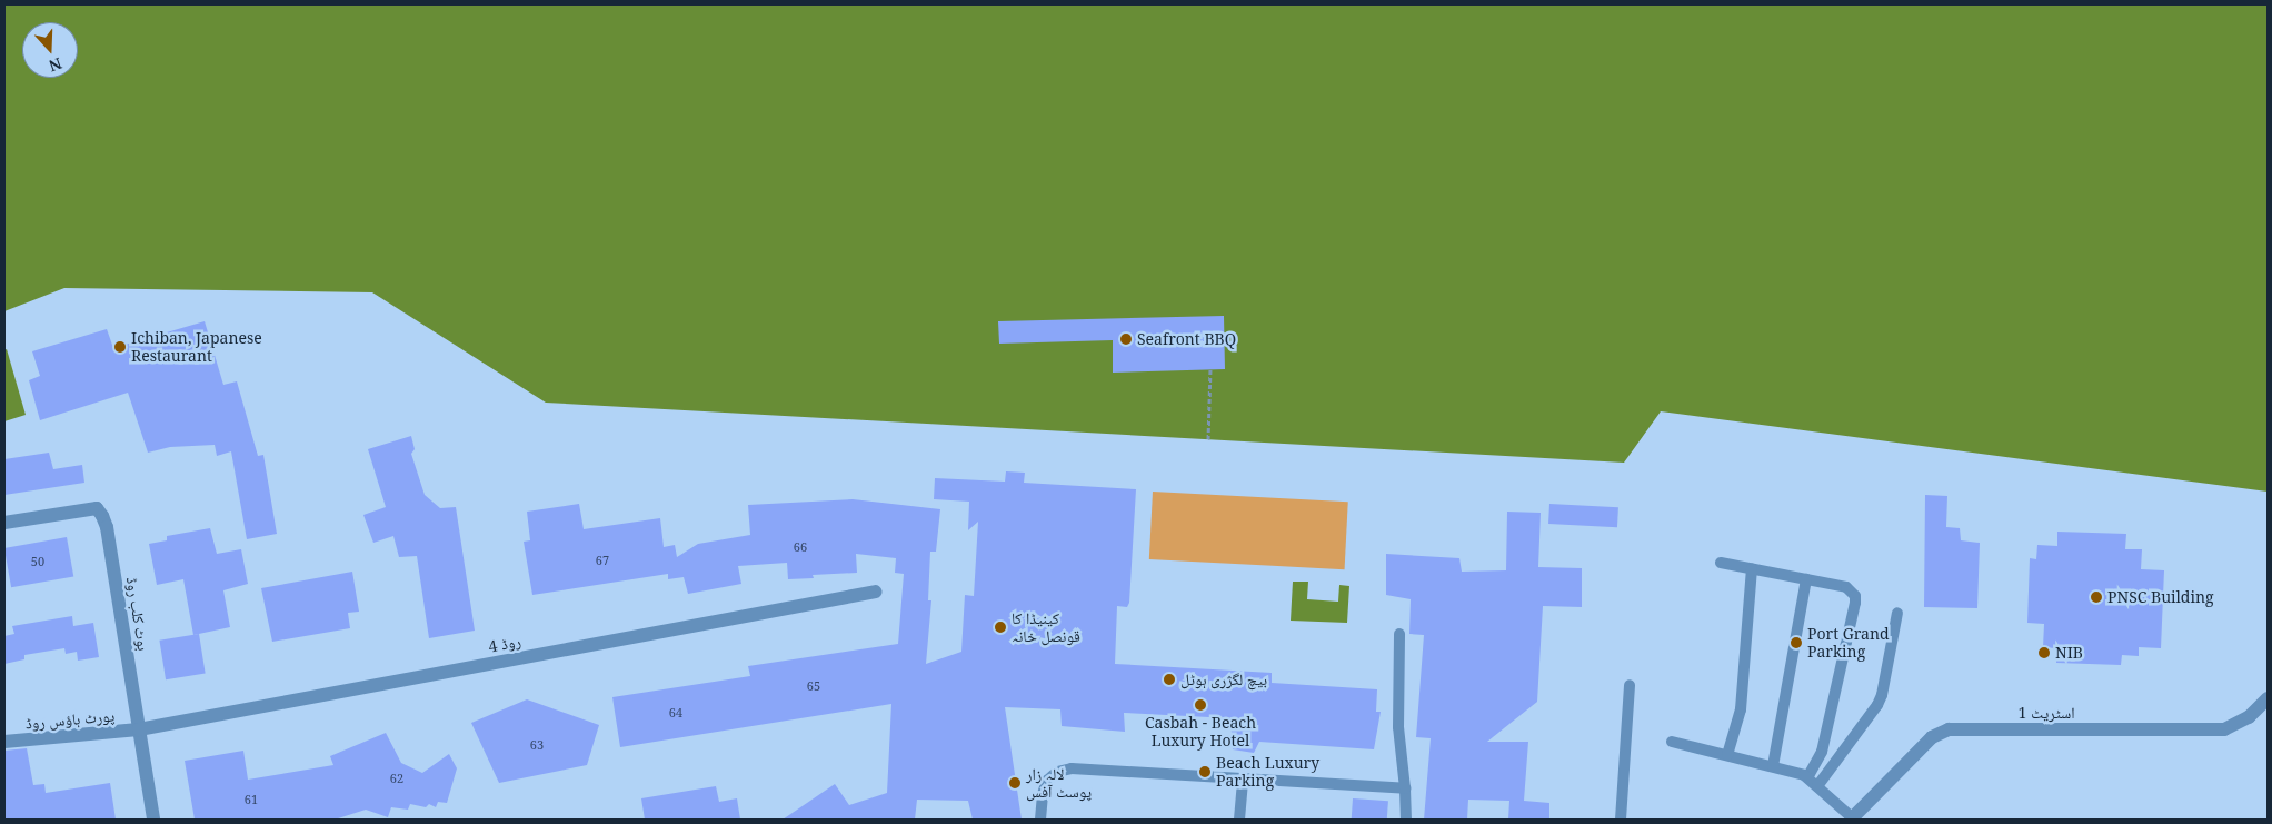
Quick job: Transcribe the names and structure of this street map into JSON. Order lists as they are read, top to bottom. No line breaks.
{"streets":{"street":["بوٹ کلب روڈ","روڈ 4","اسٹریٹ 1","پورٹ ہاؤس روڈ"]},"crossings":[["بوٹ کلب روڈ","روڈ 4"],["بوٹ کلب روڈ","پورٹ ہاؤس روڈ"],["روڈ 4","پورٹ ہاؤس روڈ"]],"places":["Seafront BBQ","Ichiban, Japanese Restaurant","PNSC Building","کینیڈا کا قونصل خانہ","Port Grand Parking","NIB","بیچ لگژری ہوٹل","Casbah - Beach Luxury Hotel","Beach Luxury Parking","لالہ زار پوسٹ آفس"],"house_numbers":["66","67","50","65","64","63","62","61"],"north":"bottom"}
